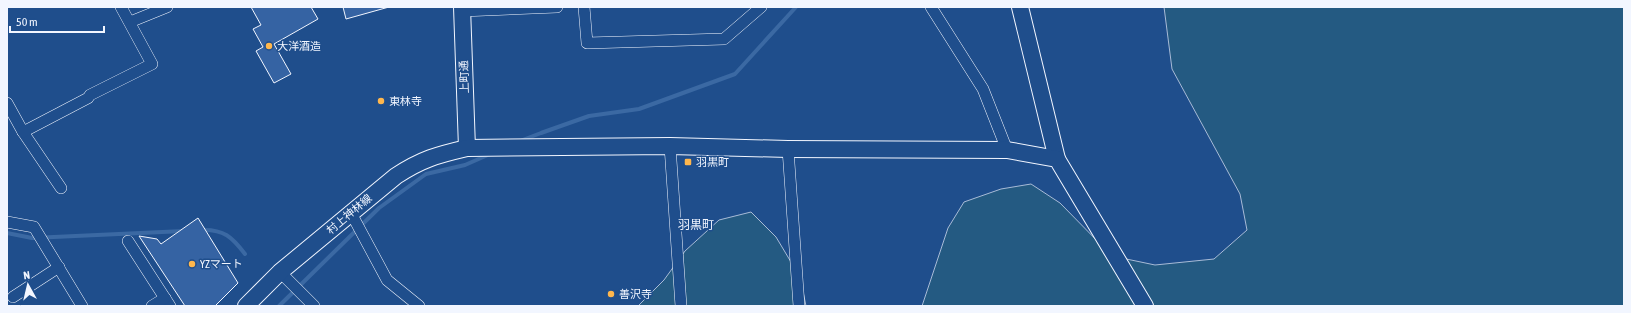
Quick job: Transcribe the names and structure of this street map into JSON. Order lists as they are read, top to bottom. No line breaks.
{"streets":{"street":["上町通","村上神林線"]},"crossings":[["上町通","村上神林線"]],"districts":["羽黒町"],"places":{"other":["大洋酒造","東林寺","YZマート","善沢寺"],"transit":["羽黒町"]},"scale_bar":"50 m","north":"top"}
